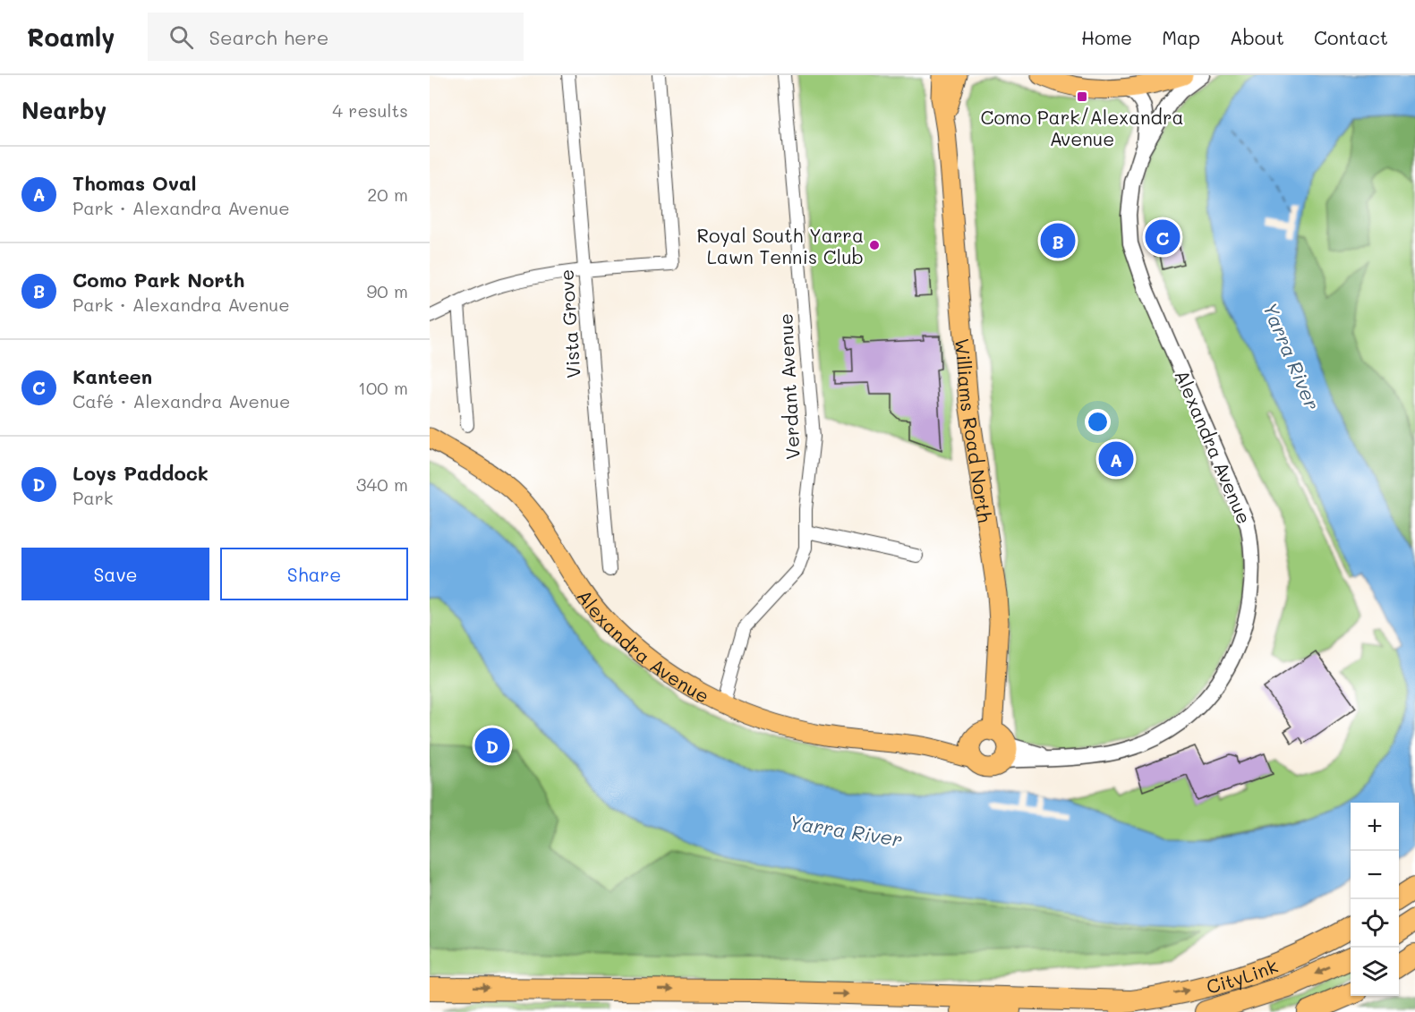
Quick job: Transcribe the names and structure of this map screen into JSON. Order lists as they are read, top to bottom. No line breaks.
{"streets":{"highway":["CityLink"],"main road":["Williams Road North","Alexandra Avenue"],"street":["Vista Grove","Verdant Avenue"]},"crossings":[["Verdant Avenue","Alexandra Avenue"],["Williams Road North","Alexandra Avenue"]],"water":["Yarra River"],"places":{"transit":["Como Park/Alexandra Avenue"],"other":["Royal South Yarra Lawn Tennis Club"]},"page":{"header":"Roamly","search":"Search here","nav":["Home","Map","About","Contact"],"heading":["Nearby","4 results"],"list":[{"mark":"A","name":"Thomas Oval","note":"Park · Alexandra Avenue","value":"20 m"},{"mark":"B","name":"Como Park North","note":"Park · Alexandra Avenue","value":"90 m"},{"mark":"C","name":"Kanteen","note":"Café · Alexandra Avenue","value":"100 m"},{"mark":"D","name":"Loys Paddock","note":"Park","value":"340 m"}],"pins":["C","B","A","D"],"buttons":["Save","Share"],"map_buttons":["+","−"]}}
